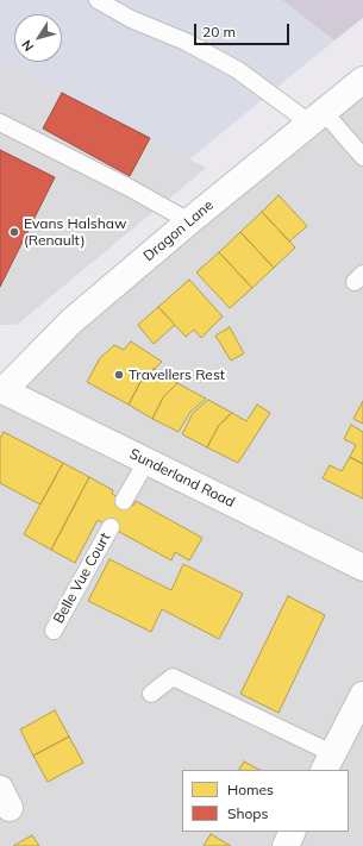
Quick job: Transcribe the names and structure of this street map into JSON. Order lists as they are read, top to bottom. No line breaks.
{"streets":{"street":["Dragon Lane","Sunderland Road"],"lane":["Belle Vue Court"]},"crossings":[["Dragon Lane","Sunderland Road"]],"places":["Evans Halshaw (Renault)","Travellers Rest"],"legend":["Homes","Shops"],"scale_bar":"20 m","north":"bottom left"}
